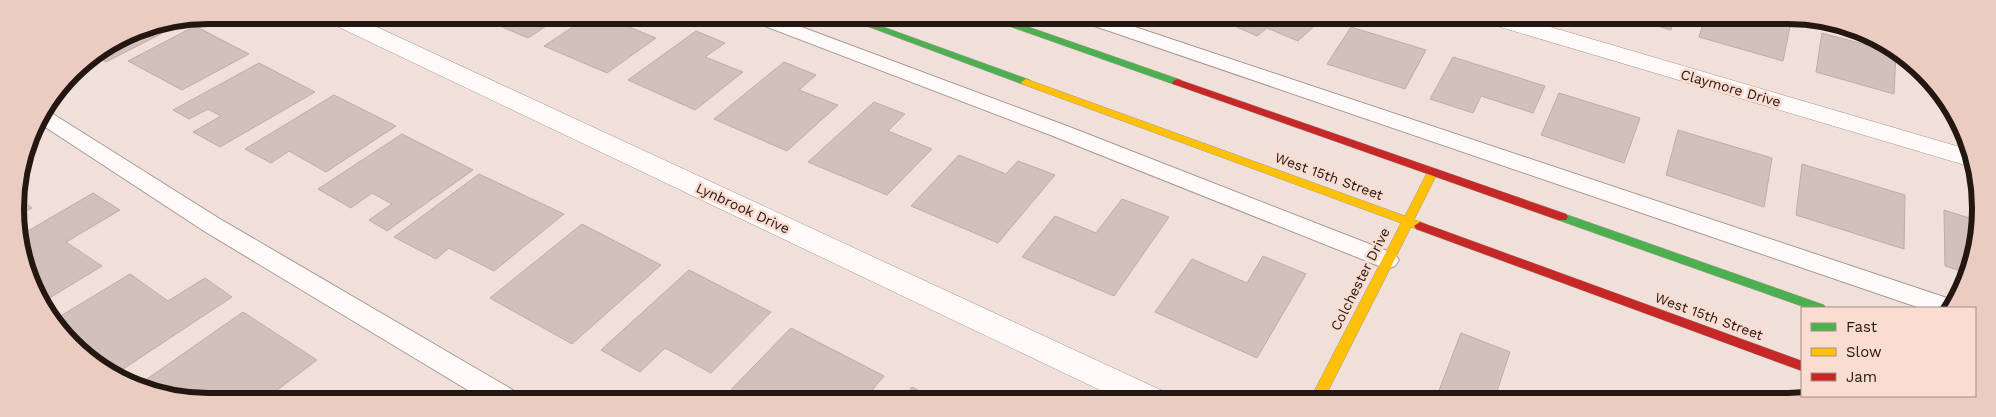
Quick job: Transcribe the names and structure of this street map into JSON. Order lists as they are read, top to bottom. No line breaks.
{"streets":{"main road":["West 15th Street","Colchester Drive"],"street":["Claymore Drive","Lynbrook Drive"]},"crossings":[["West 15th Street","Colchester Drive"]],"legend":["Fast","Slow","Jam"]}
